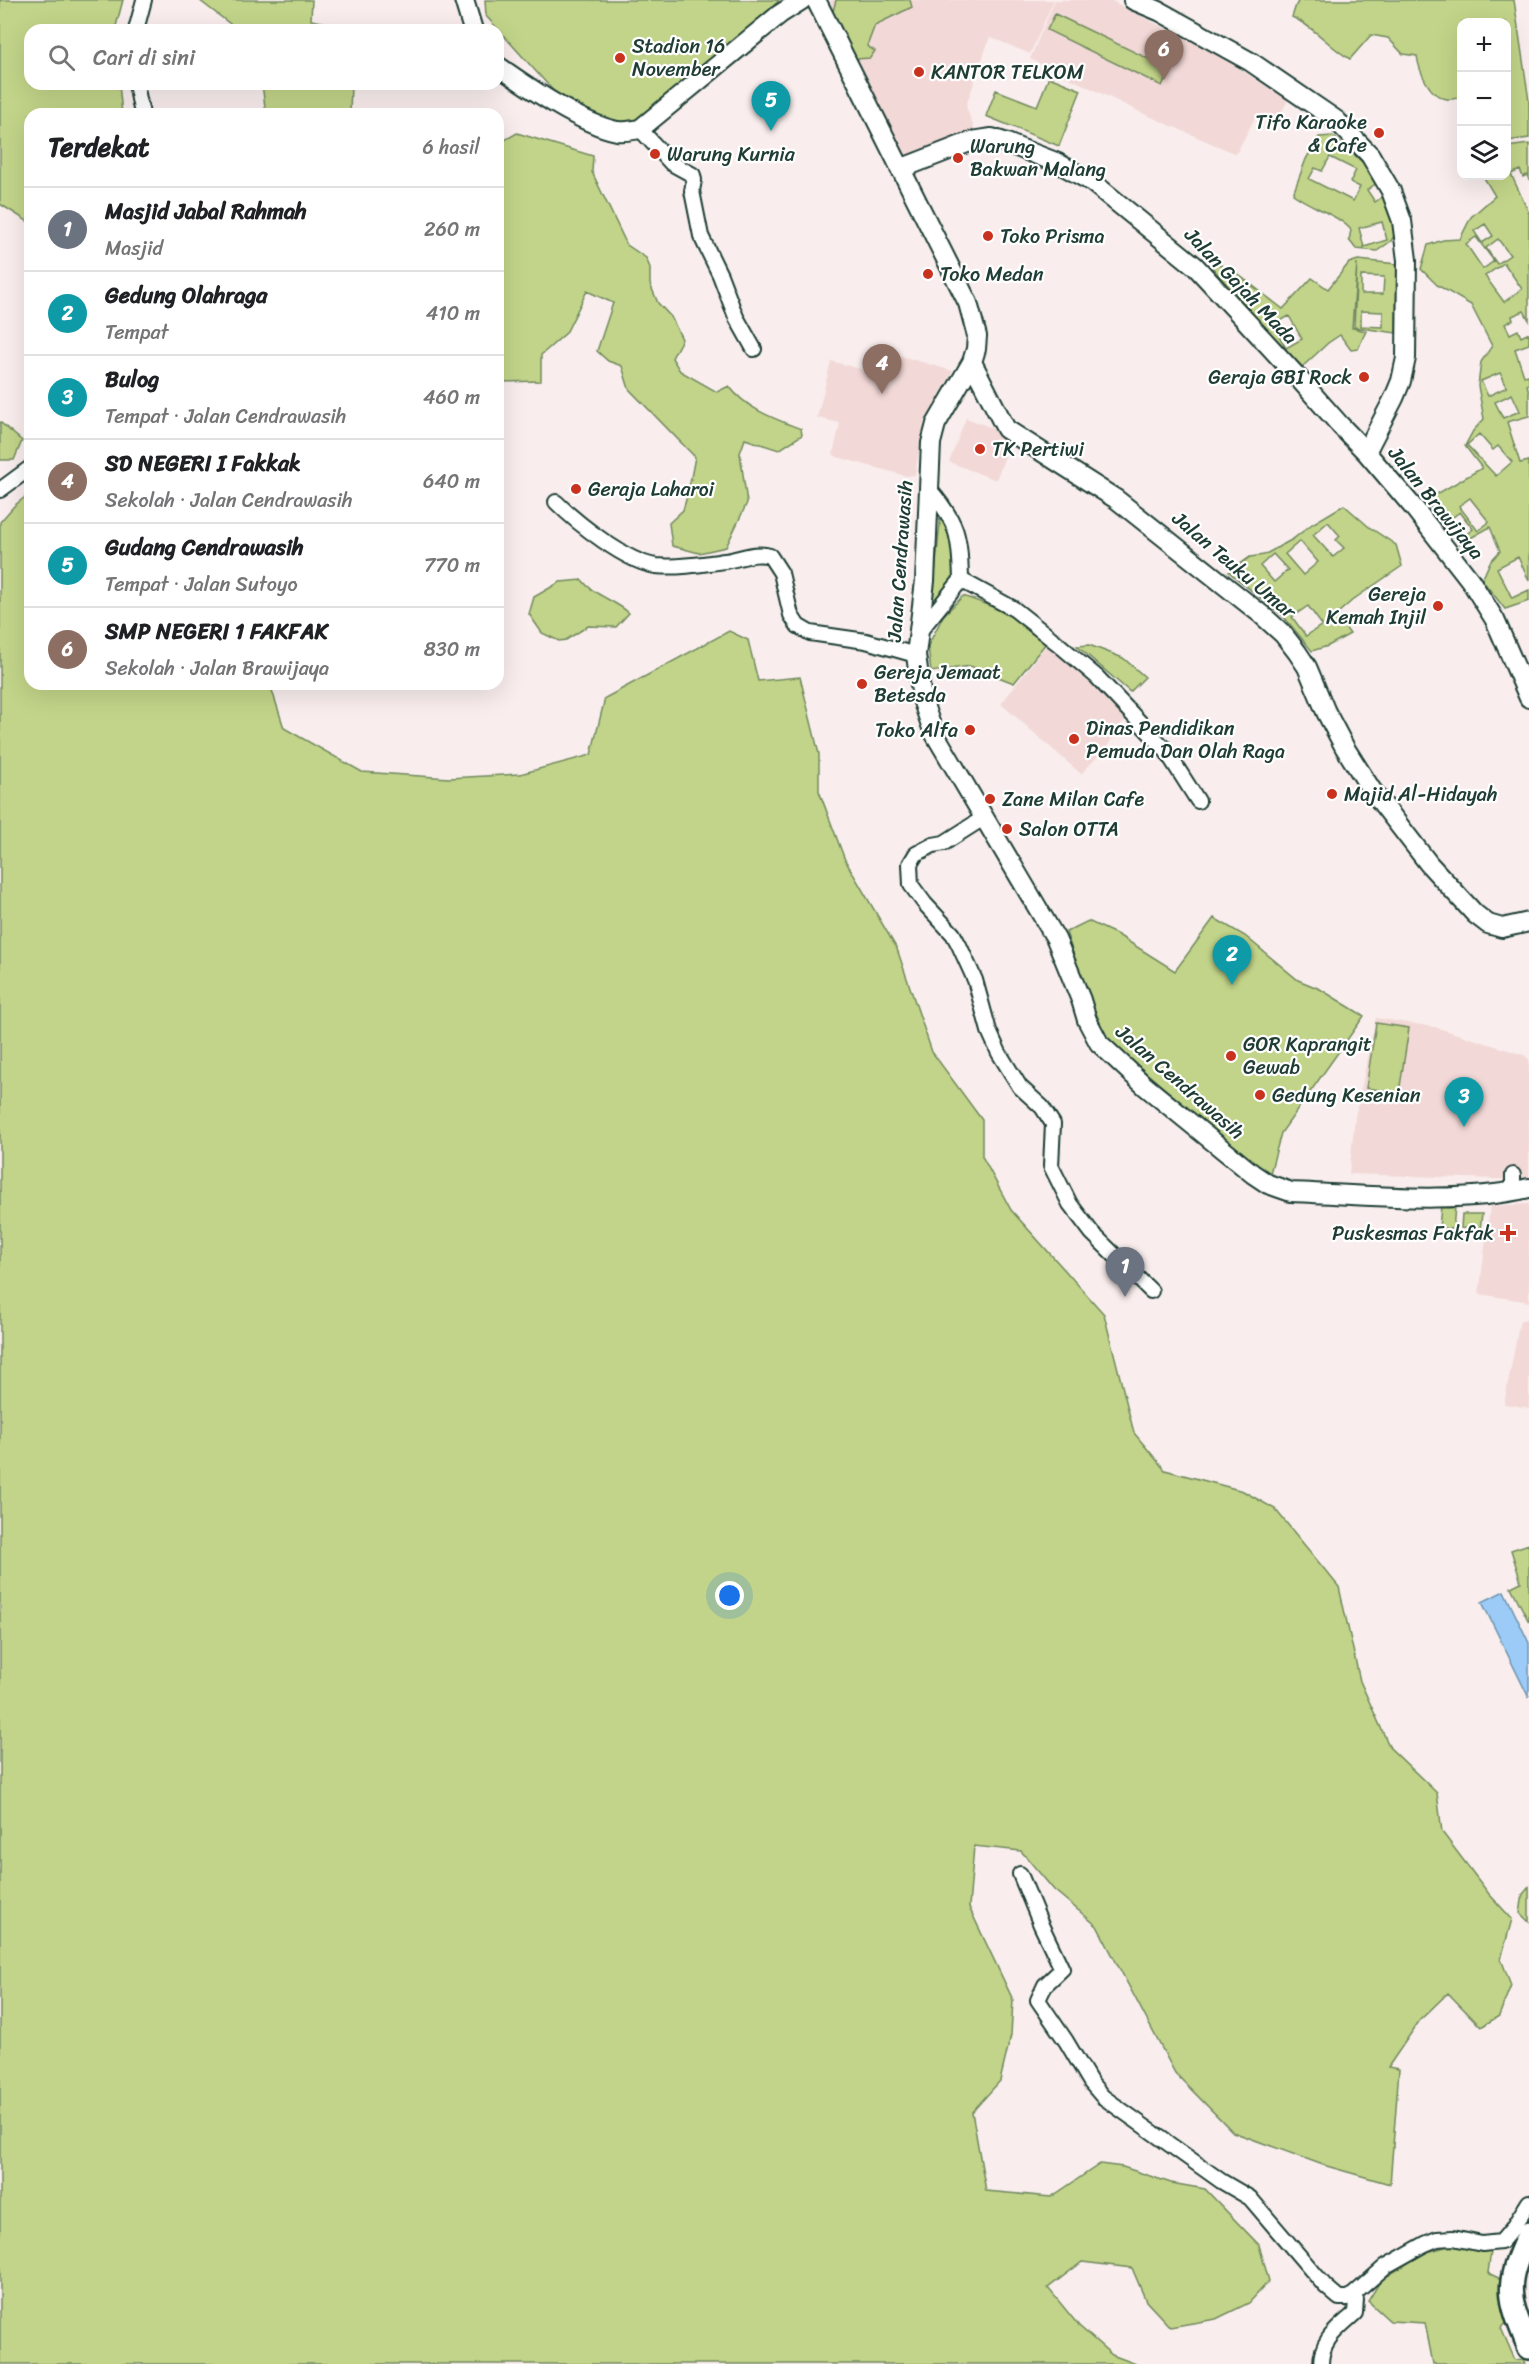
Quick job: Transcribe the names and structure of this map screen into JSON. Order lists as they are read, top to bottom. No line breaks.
{"streets":{"main road":["Jalan Gajah Mada","Jalan Brawijaya","Jalan Cendrawasih","Jalan Teuku Umar"]},"crossings":[["Jalan Gajah Mada","Jalan Brawijaya"],["Jalan Gajah Mada","Jalan Cendrawasih"],["Jalan Cendrawasih","Jalan Teuku Umar"]],"places":{"other":["Stadion 16 November","KANTOR TELKOM","Tifo Karaoke & Cafe","Warung Kurnia","Warung Bakwan Malang","Toko Prisma","Toko Medan","Geraja GBI Rock","TK Pertiwi","Geraja Laharoi","Gereja Kemah Injil","Gereja Jemaat Betesda","Toko Alfa","Dinas Pendidikan Pemuda Dan Olah Raga","Majid Al-Hidayah","Zane Milan Cafe","Salon OTTA","GOR Kaprangit Gewab","Gedung Kesenian"],"health":["Puskesmas Fakfak"]},"page":{"map_buttons":["+","−"],"search":"Cari di sini","pins":["6","5","4","2","3","1"],"heading":["Terdekat","6 hasil"],"list":[{"mark":"1","name":"Masjid Jabal Rahmah","note":"Masjid","value":"260 m"},{"mark":"2","name":"Gedung Olahraga","note":"Tempat","value":"410 m"},{"mark":"3","name":"Bulog","note":"Tempat · Jalan Cendrawasih","value":"460 m"},{"mark":"4","name":"SD NEGERI I Fakkak","note":"Sekolah · Jalan Cendrawasih","value":"640 m"},{"mark":"5","name":"Gudang Cendrawasih","note":"Tempat · Jalan Sutoyo","value":"770 m"},{"mark":"6","name":"SMP NEGERI 1 FAKFAK","note":"Sekolah · Jalan Brawijaya","value":"830 m"}]}}
